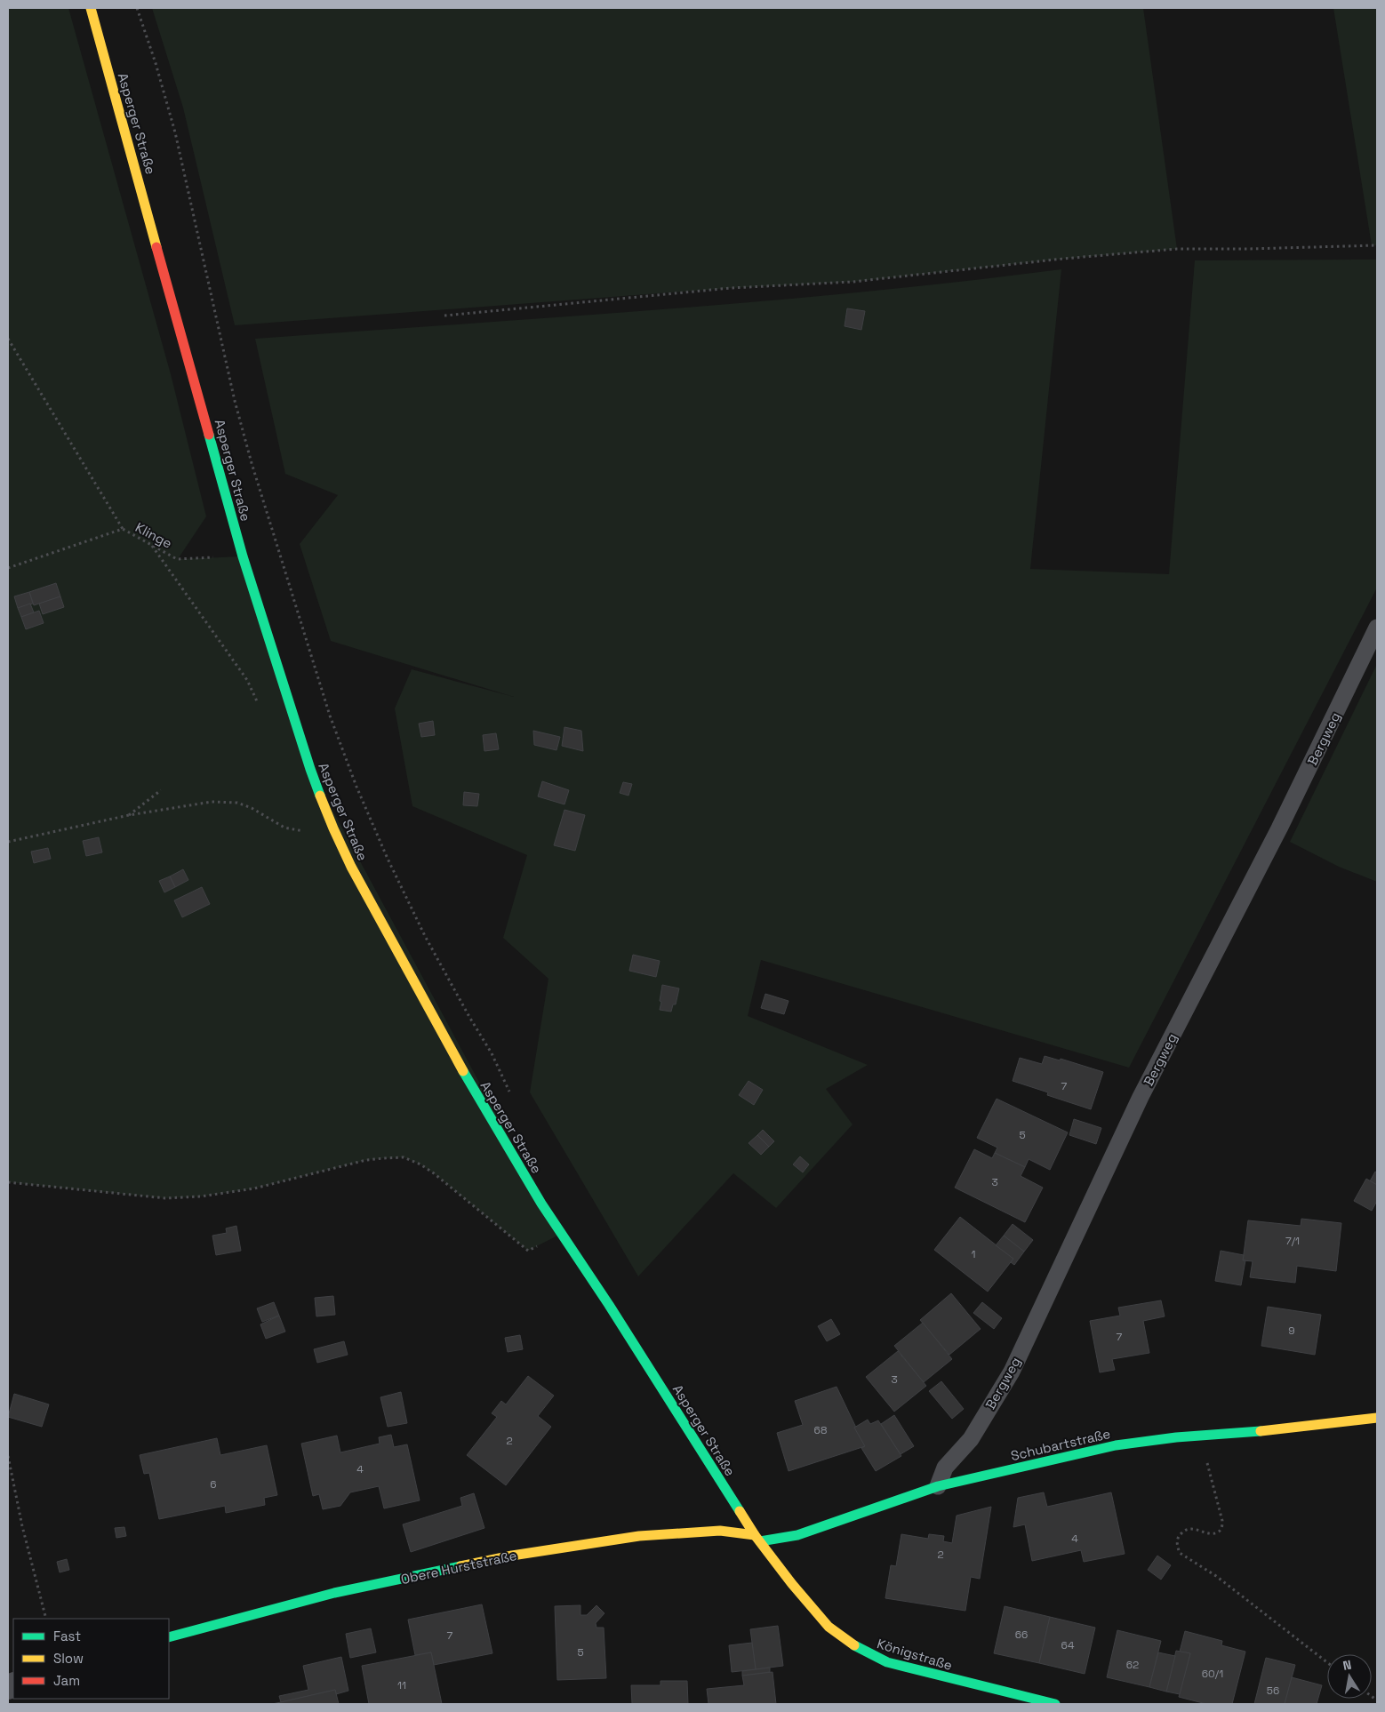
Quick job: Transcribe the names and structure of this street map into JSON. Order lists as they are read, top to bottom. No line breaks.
{"streets":{"main road":["Asperger Straße","Schubartstraße","Obere Hurststraße","Königstraße"],"lane":["Bergweg"],"path":["Klinge"]},"crossings":[["Asperger Straße","Klinge"],["Asperger Straße","Schubartstraße"],["Asperger Straße","Obere Hurststraße"],["Asperger Straße","Königstraße"],["Bergweg","Schubartstraße"],["Schubartstraße","Obere Hurststraße"],["Schubartstraße","Königstraße"],["Obere Hurststraße","Königstraße"]],"house_numbers":["7","5","3","7/1","1","9","7","3","68","2","4","6","4","2","66","7","64","5","62","60/1","11","56"],"legend":["Fast","Slow","Jam"],"north":"top"}
